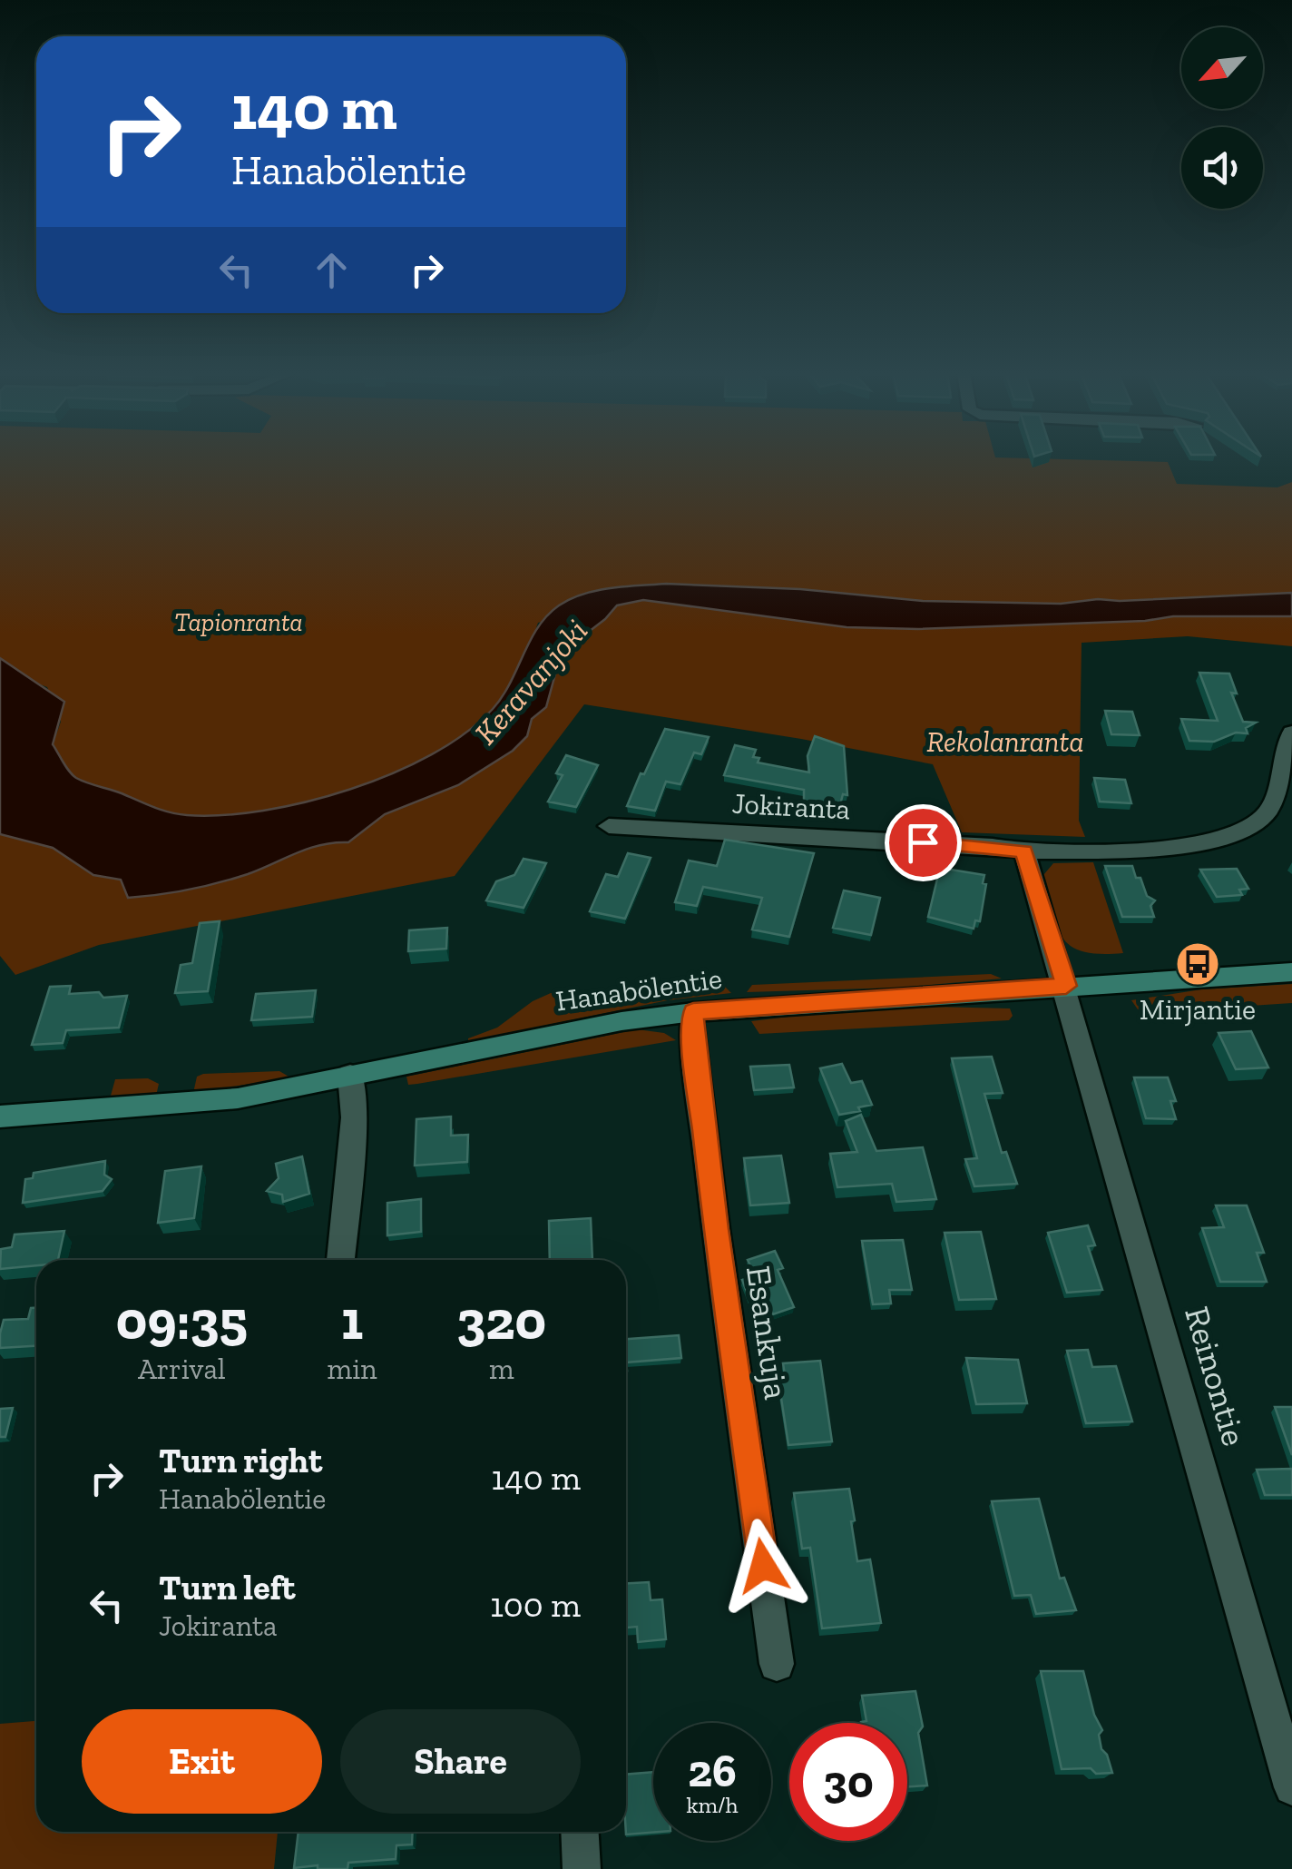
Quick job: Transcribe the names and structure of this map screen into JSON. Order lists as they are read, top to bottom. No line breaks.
{"streets":{"street":["Jokiranta","Hanabölentie","Esankuja","Reinontie"]},"crossings":[["Hanabölentie","Esankuja"],["Hanabölentie","Reinontie"]],"water":["Keravanjoki"],"parks":["Tapionranta","Rekolanranta"],"places":{"bus stop":["Mirjantie"]},"north":"bottom left","page":{"turn":["140 m","Hanabölentie"],"eta":["09:35","Arrival","1","min","320","m"],"list":[{"name":"Turn right","note":"Hanabölentie","value":"140 m"},{"name":"Turn left","note":"Jokiranta","value":"100 m"}],"buttons":["Exit","Share"],"speed":"26 km/h","limit":"30"}}
